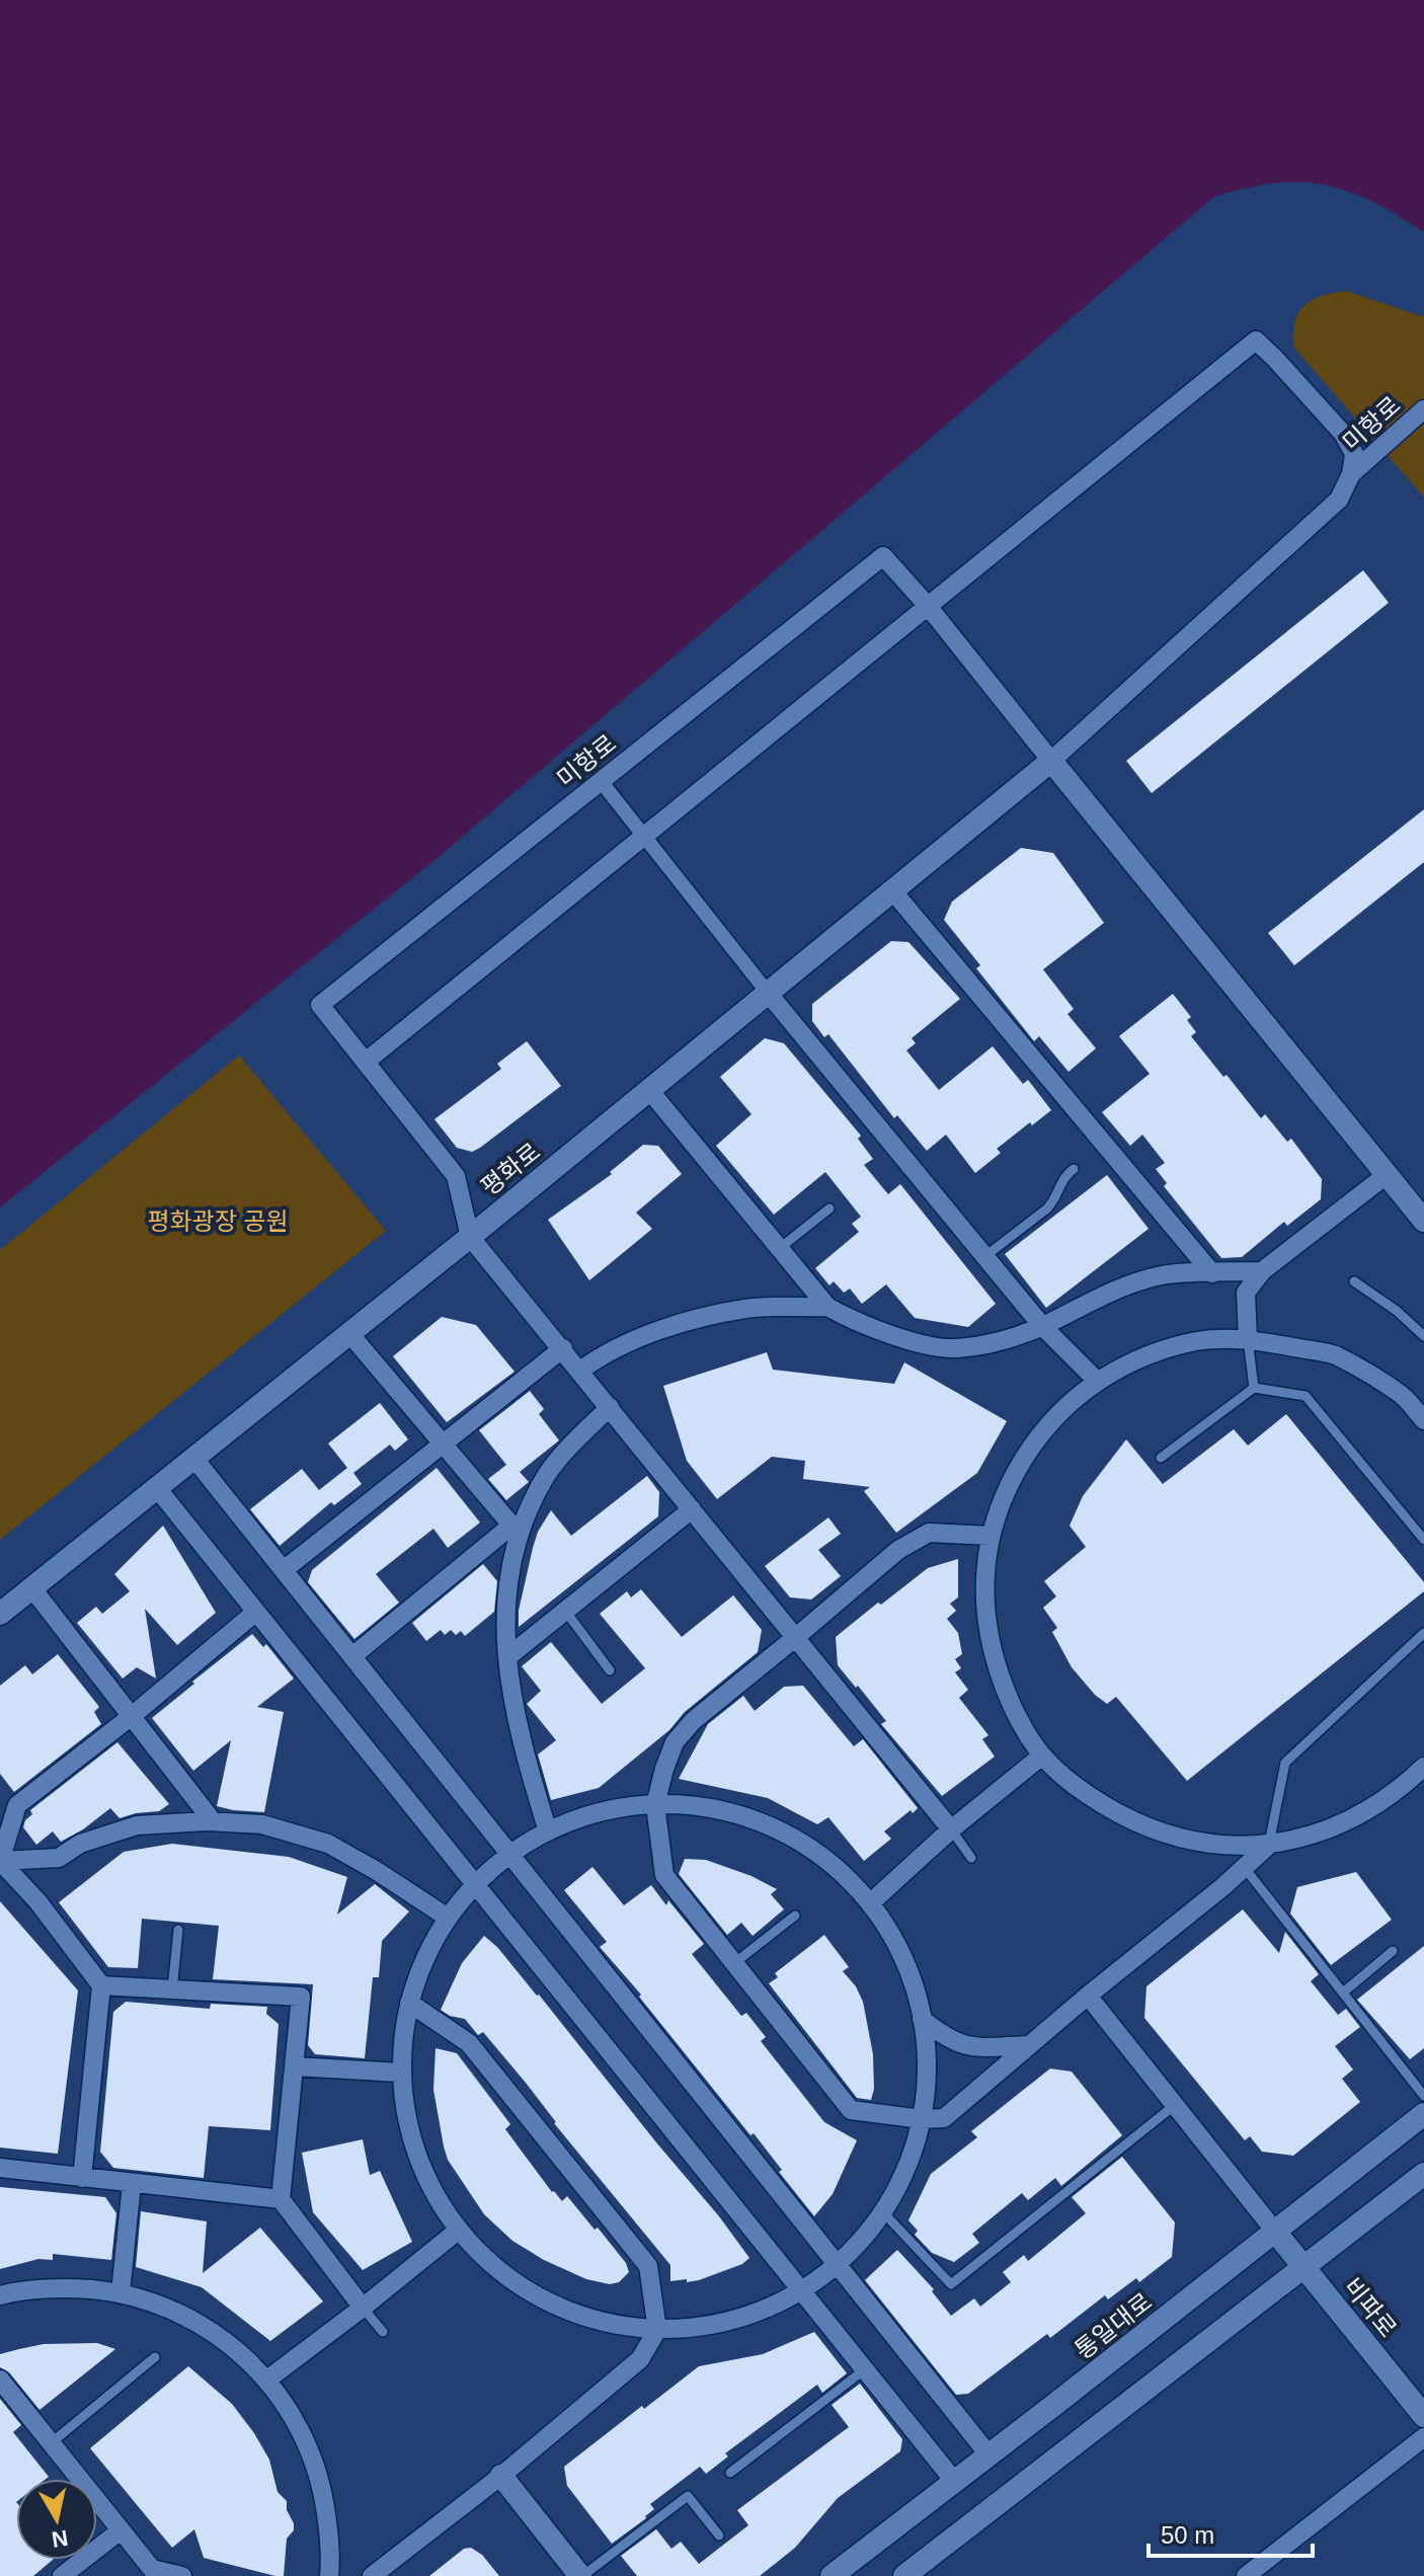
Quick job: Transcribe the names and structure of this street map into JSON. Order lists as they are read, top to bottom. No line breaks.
{"streets":{"street":["미항로","평화로","비파로","통일대로"]},"crossings":[["미항로","평화로"],["비파로","통일대로"]],"parks":["평화광장 공원"],"scale_bar":"50 m","north":"bottom"}
